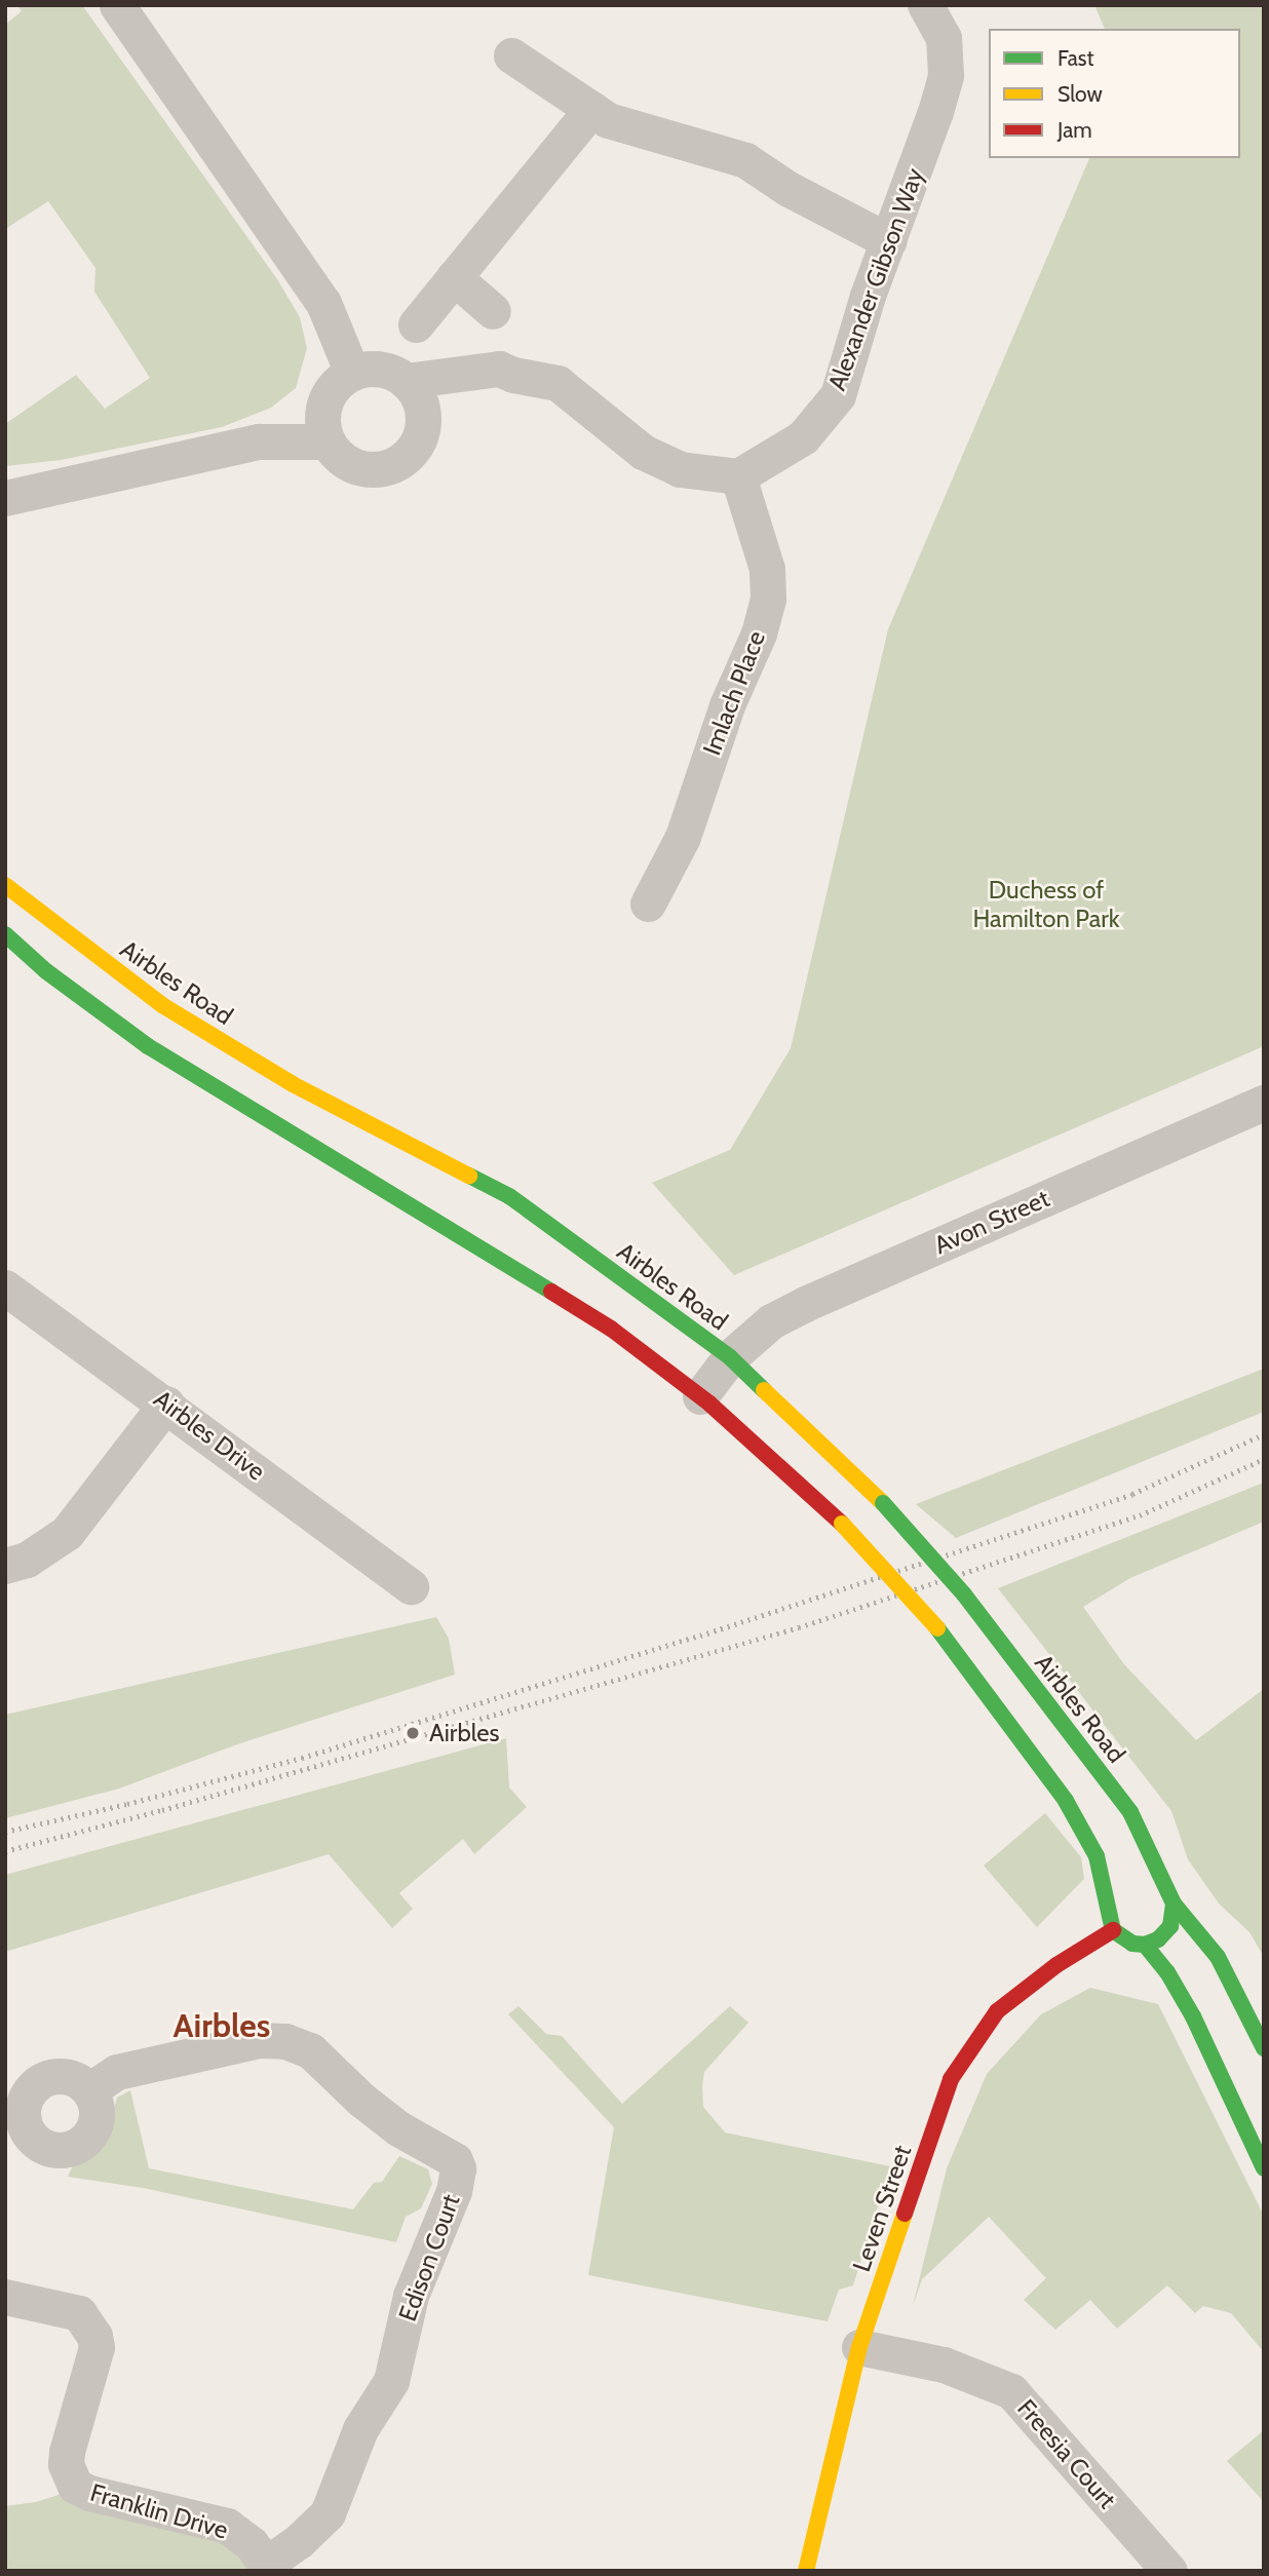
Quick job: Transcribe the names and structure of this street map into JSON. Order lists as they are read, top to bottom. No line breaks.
{"streets":{"main road":["Airbles Road","Leven Street"],"street":["Alexander Gibson Way","Imlach Place","Avon Street","Airbles Drive","Edison Court","Freesia Court","Franklin Drive"]},"crossings":[["Alexander Gibson Way","Imlach Place"],["Airbles Road","Avon Street"],["Leven Street","Freesia Court"],["Edison Court","Franklin Drive"]],"districts":["Airbles"],"parks":["Duchess of Hamilton Park"],"places":["Airbles"],"legend":["Fast","Slow","Jam"]}
